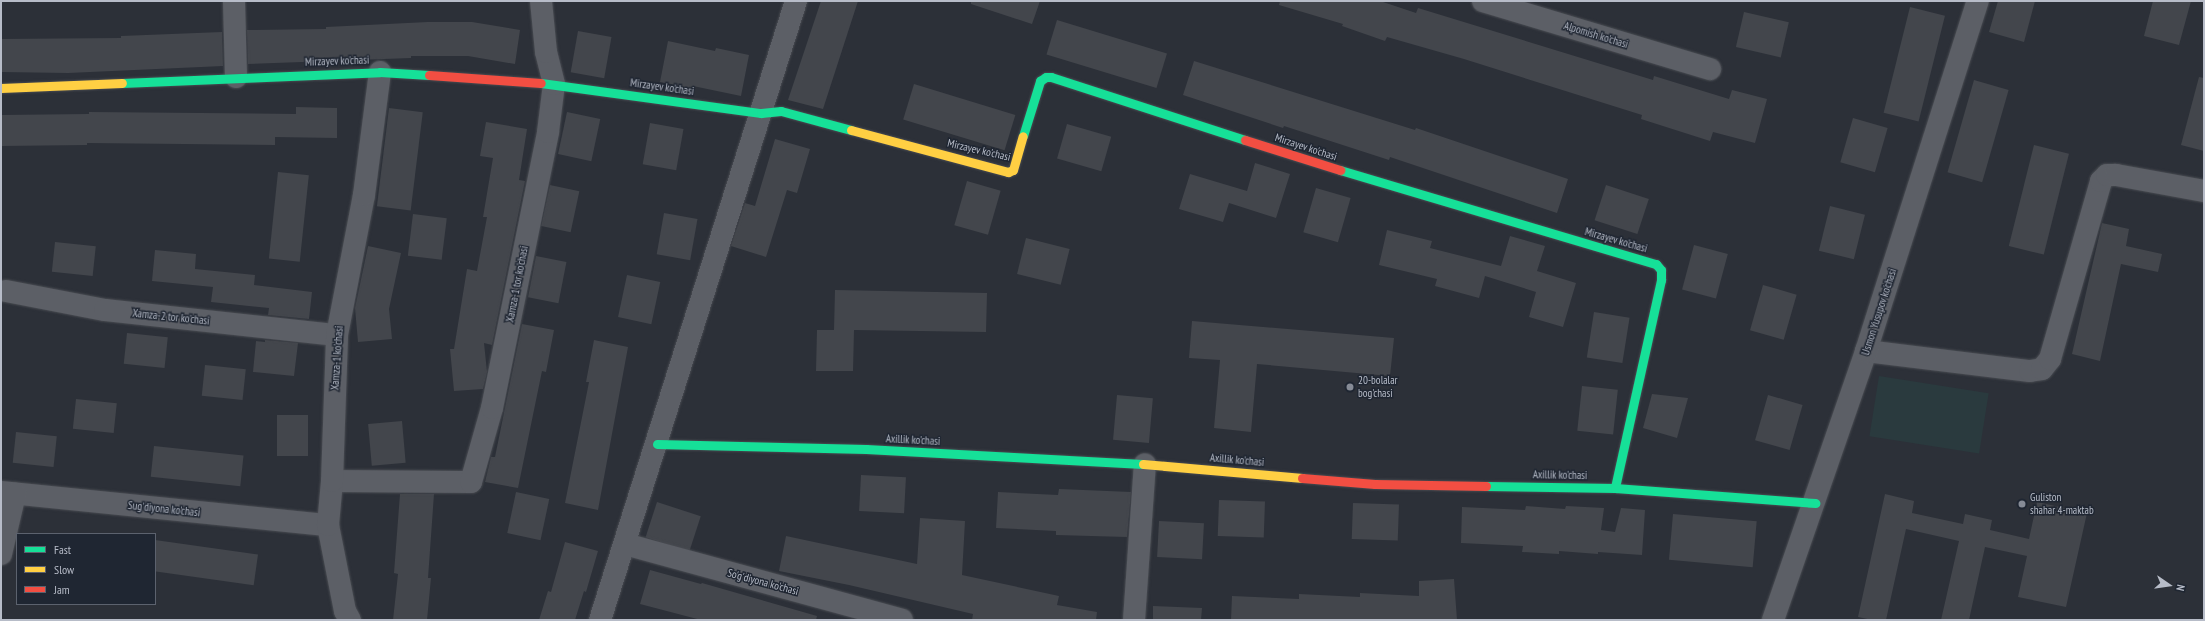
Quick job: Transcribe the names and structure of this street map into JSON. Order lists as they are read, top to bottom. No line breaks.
{"streets":{"street":["Alpomish ko'chasi","Mirzayev ko'chasi","Xamza-1 tor ko'chasi","Usmon Yusupov ko'chasi","Xamza-2 tor ko'chasi","Xamza-1 ko'chasi","Axillik ko'chasi","Sug'diyona ko'chasi","So'g'diyona ko'chasi"]},"crossings":[["Mirzayev ko'chasi","Xamza-1 tor ko'chasi"],["Mirzayev ko'chasi","Xamza-1 ko'chasi"],["Mirzayev ko'chasi","Axillik ko'chasi"],["Xamza-1 tor ko'chasi","Xamza-1 ko'chasi"],["Usmon Yusupov ko'chasi","Axillik ko'chasi"],["Xamza-2 tor ko'chasi","Xamza-1 ko'chasi"],["Xamza-1 ko'chasi","Sug'diyona ko'chasi"]],"places":["20-bolalar bog'chasi","Guliston shahar 4-maktab"],"legend":["Fast","Slow","Jam"],"north":"right"}
